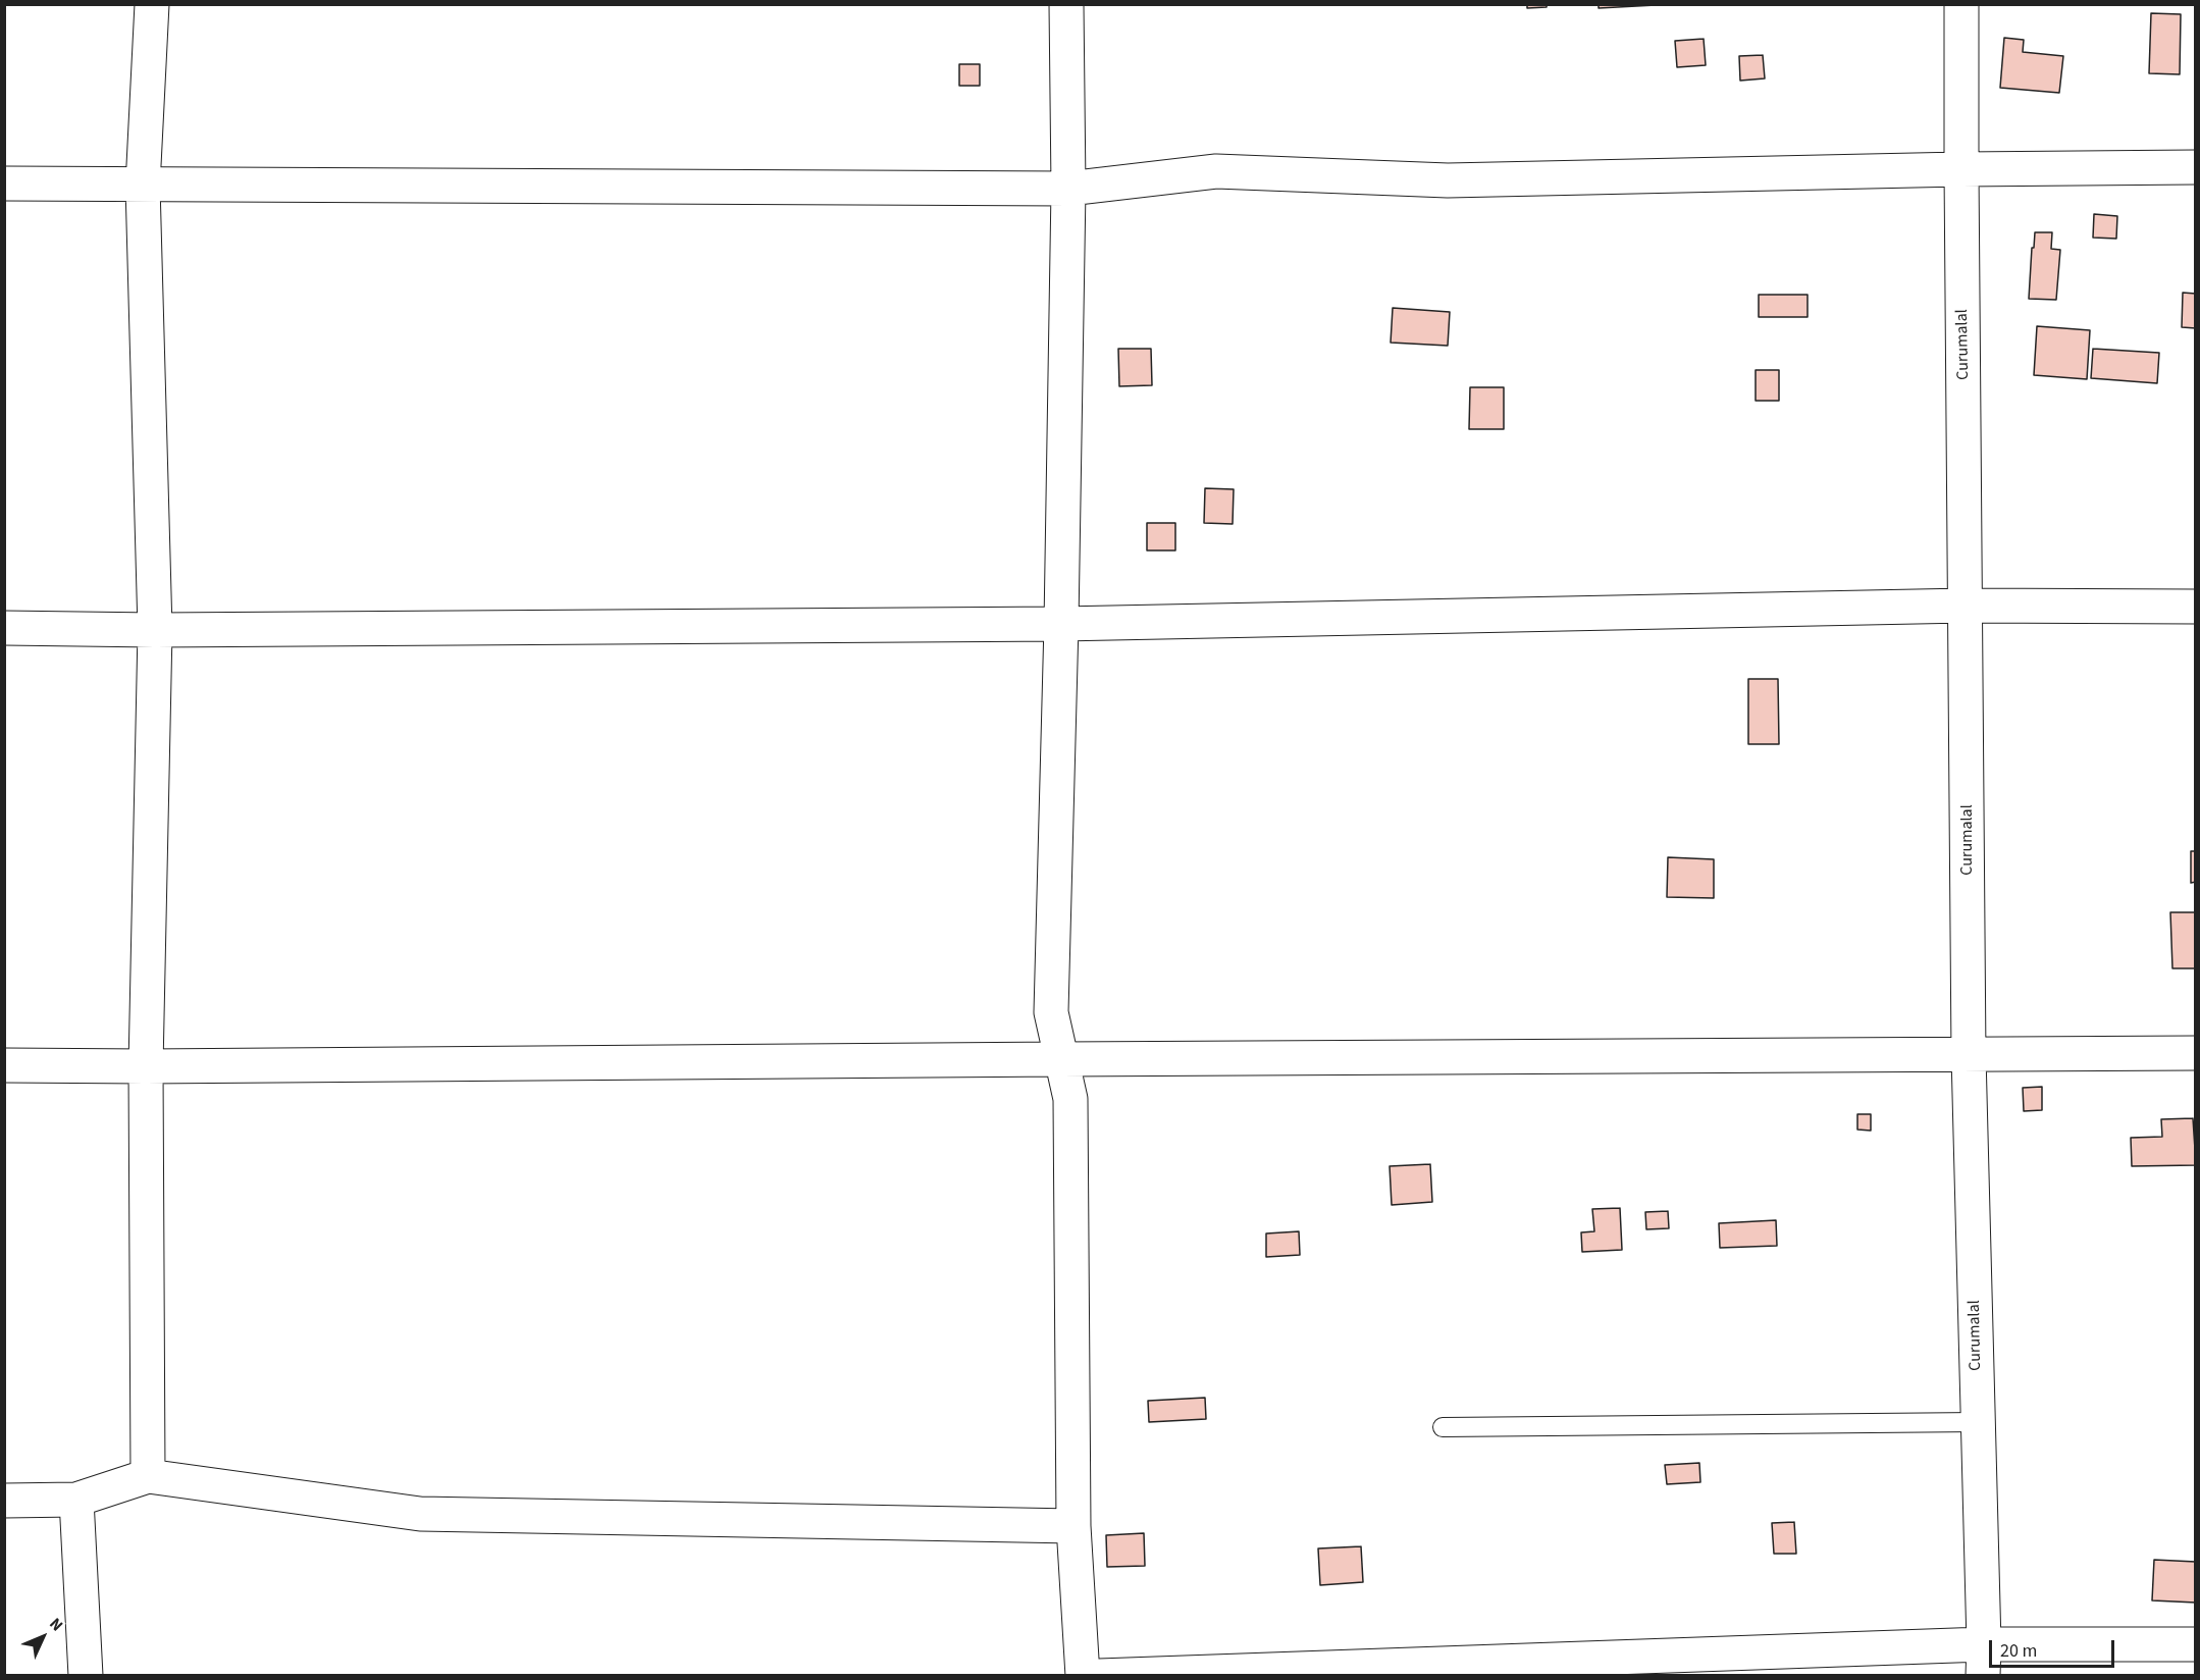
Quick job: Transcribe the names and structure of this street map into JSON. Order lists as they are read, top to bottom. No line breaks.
{"streets":{"street":["Curumalal"]},"scale_bar":"20 m","north":"top right"}
